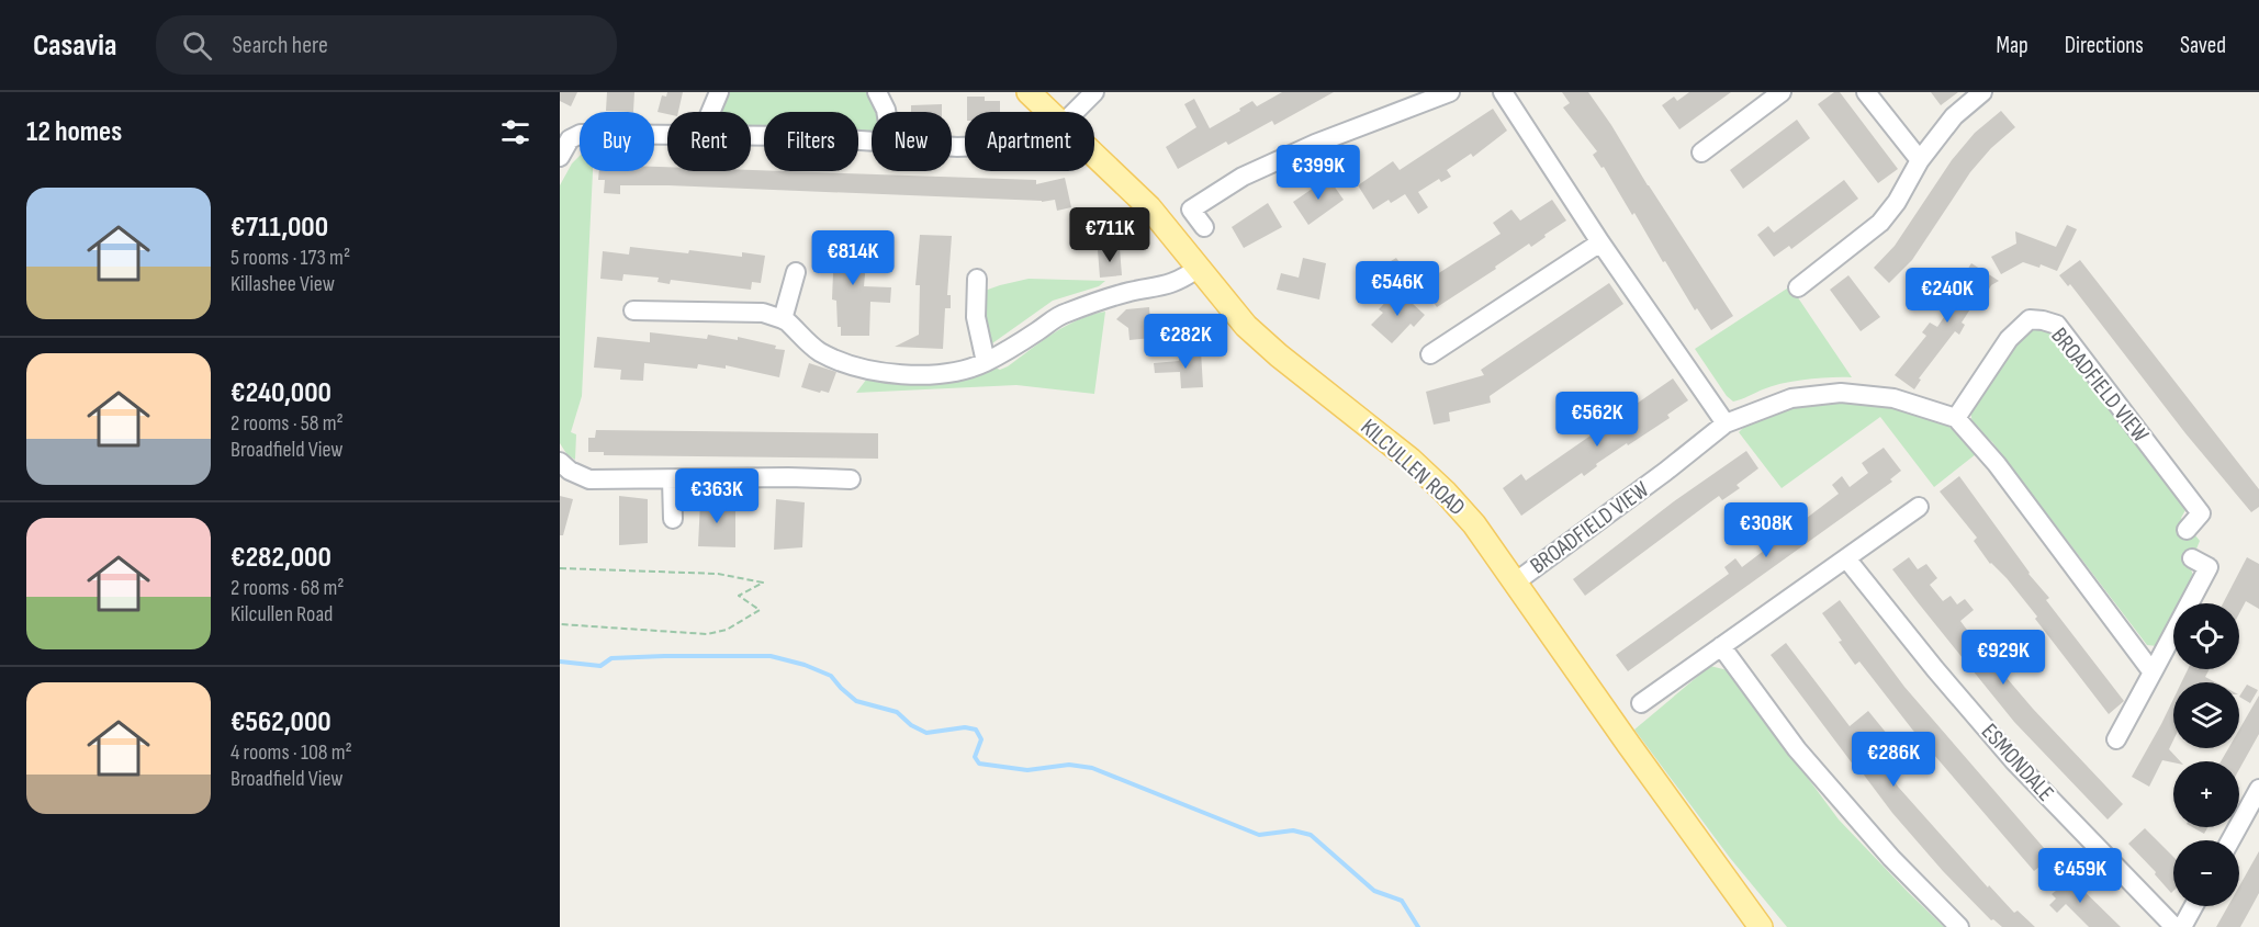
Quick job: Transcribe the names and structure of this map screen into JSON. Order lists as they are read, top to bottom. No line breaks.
{"streets":{"main road":["KILCULLEN ROAD"],"street":["BROADFIELD VIEW","ESMONDALE"]},"crossings":[["BROADFIELD VIEW","KILCULLEN ROAD"]],"page":{"header":"Casavia","search":"Search here","nav":["Map","Directions","Saved"],"heading":"12 homes","chip":["Buy","Rent","Filters","New","Apartment"],"price":["€399K","€711K","€814K","€546K","€240K","€282K","€562K","€363K","€308K","€929K","€286K","€459K"],"list":[{"name":"€711,000","note":"5 rooms · 173 m² · Killashee View"},{"name":"€240,000","note":"2 rooms · 58 m² · Broadfield View"},{"name":"€282,000","note":"2 rooms · 68 m² · Kilcullen Road"},{"name":"€562,000","note":"4 rooms · 108 m² · Broadfield View"}],"map_buttons":["+","−"]}}
